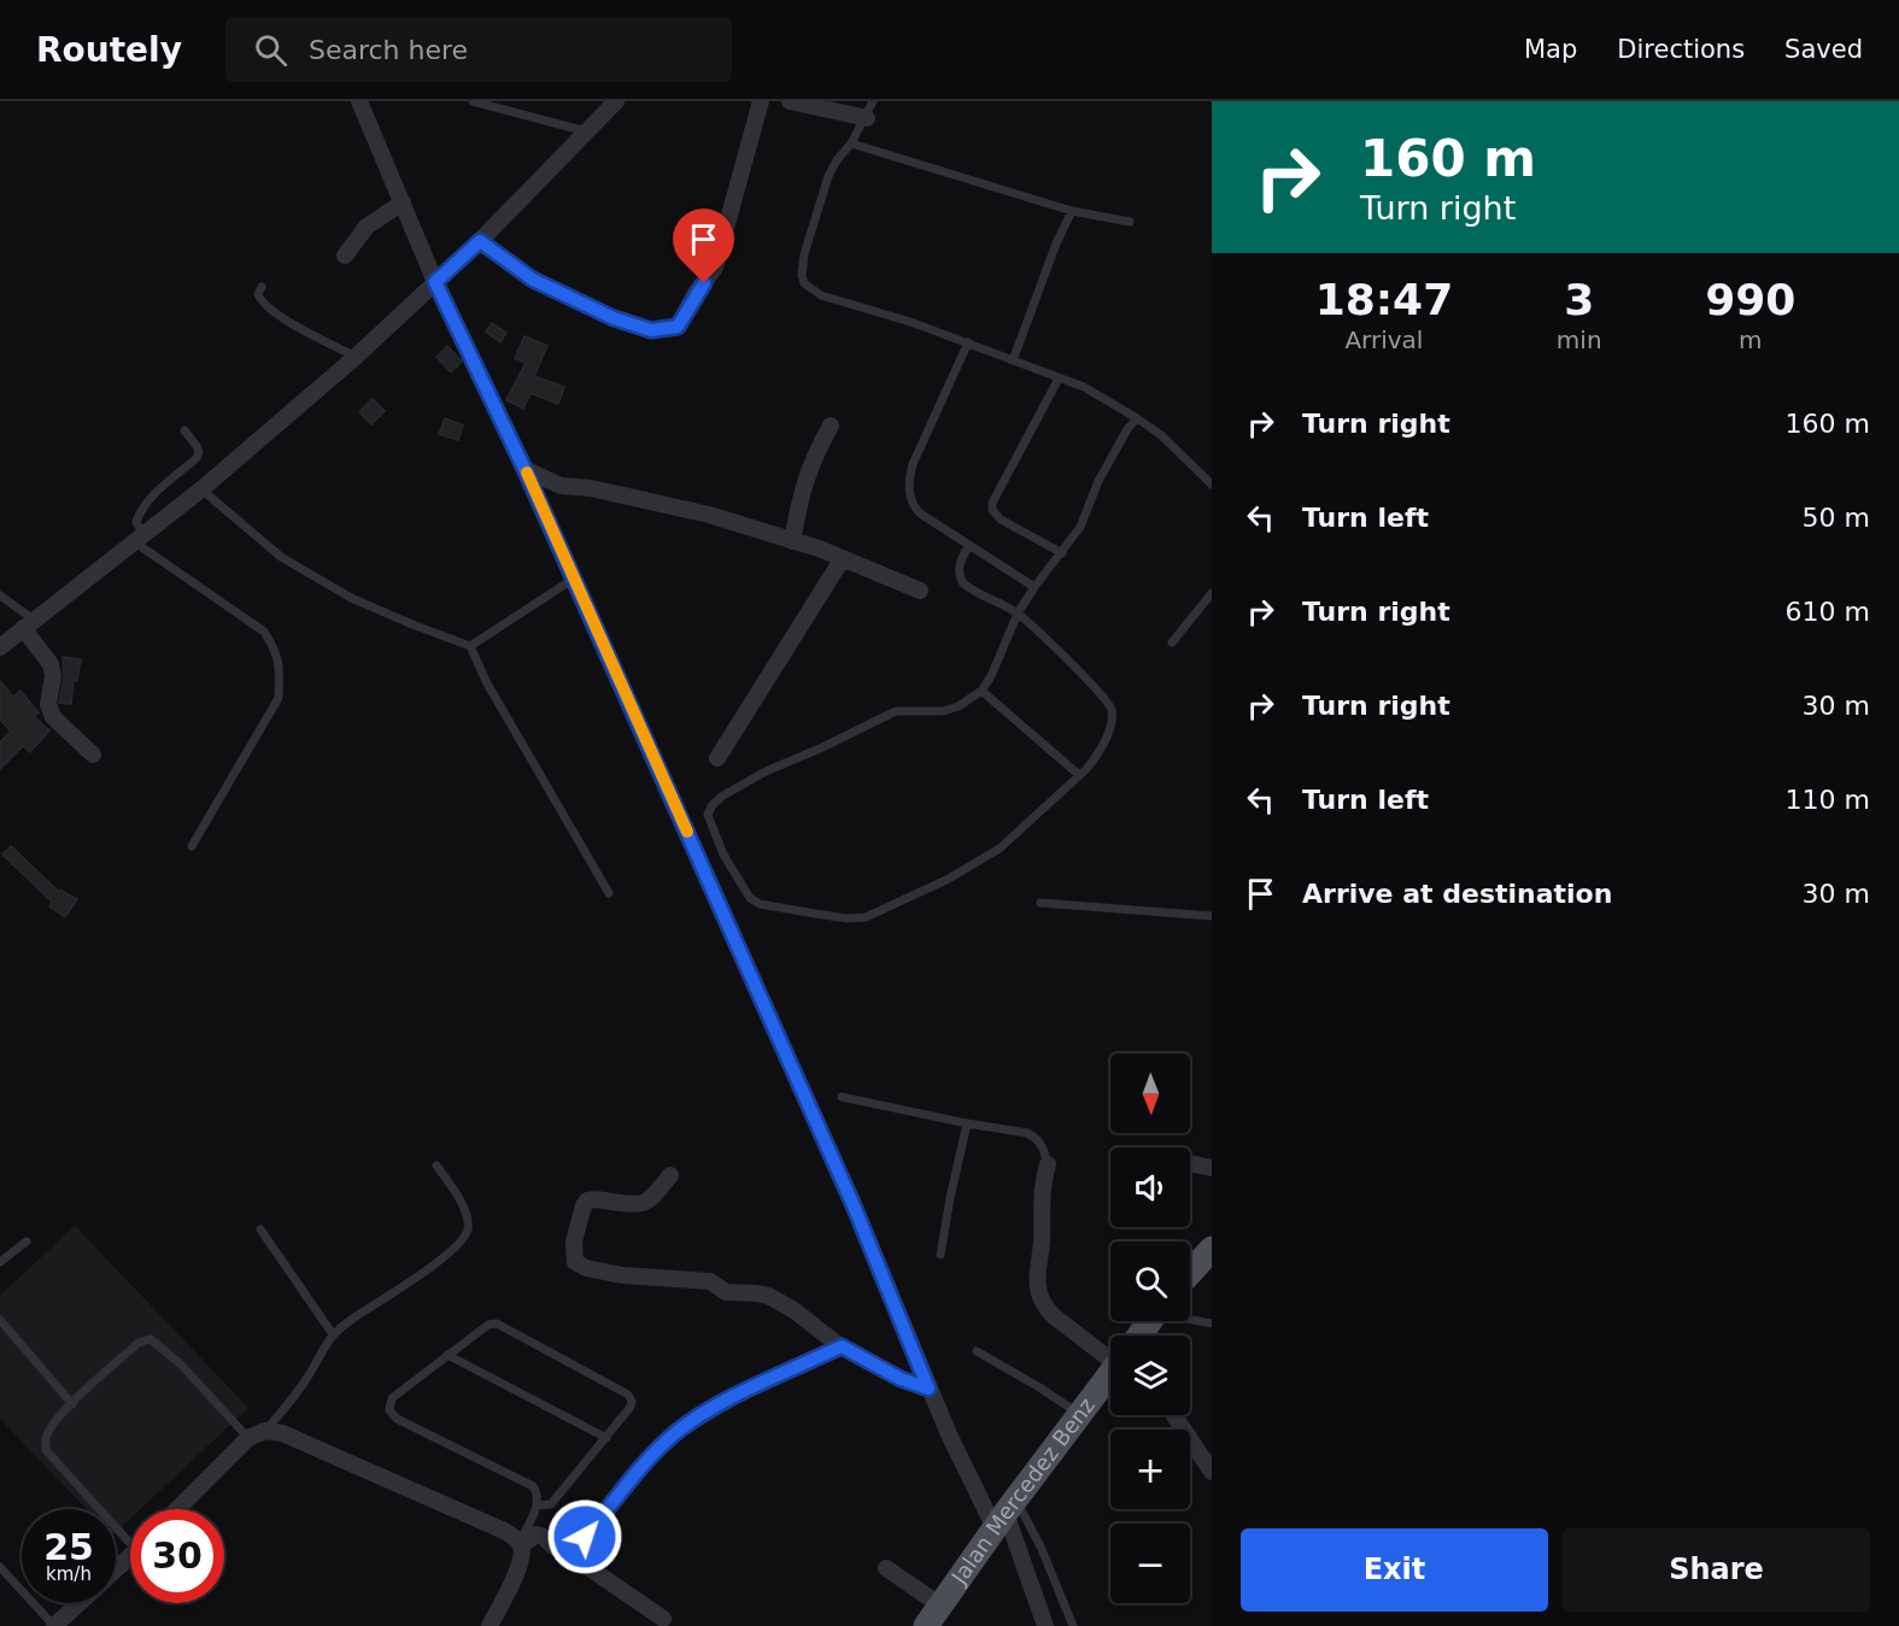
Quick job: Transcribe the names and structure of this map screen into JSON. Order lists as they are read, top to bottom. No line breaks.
{"streets":{"main road":["Jalan Mercedez Benz"]},"north":"bottom","page":{"header":"Routely","search":"Search here","nav":["Map","Directions","Saved"],"turn":["160 m","Turn right"],"eta":["18:47","Arrival","3","min","990","m"],"list":[{"name":"Turn right","value":"160 m"},{"name":"Turn left","value":"50 m"},{"name":"Turn right","value":"610 m"},{"name":"Turn right","value":"30 m"},{"name":"Turn left","value":"110 m"},{"name":"Arrive at destination","value":"30 m"}],"map_buttons":["+","−"],"speed":"25 km/h","limit":"30","buttons":["Exit","Share"]}}
